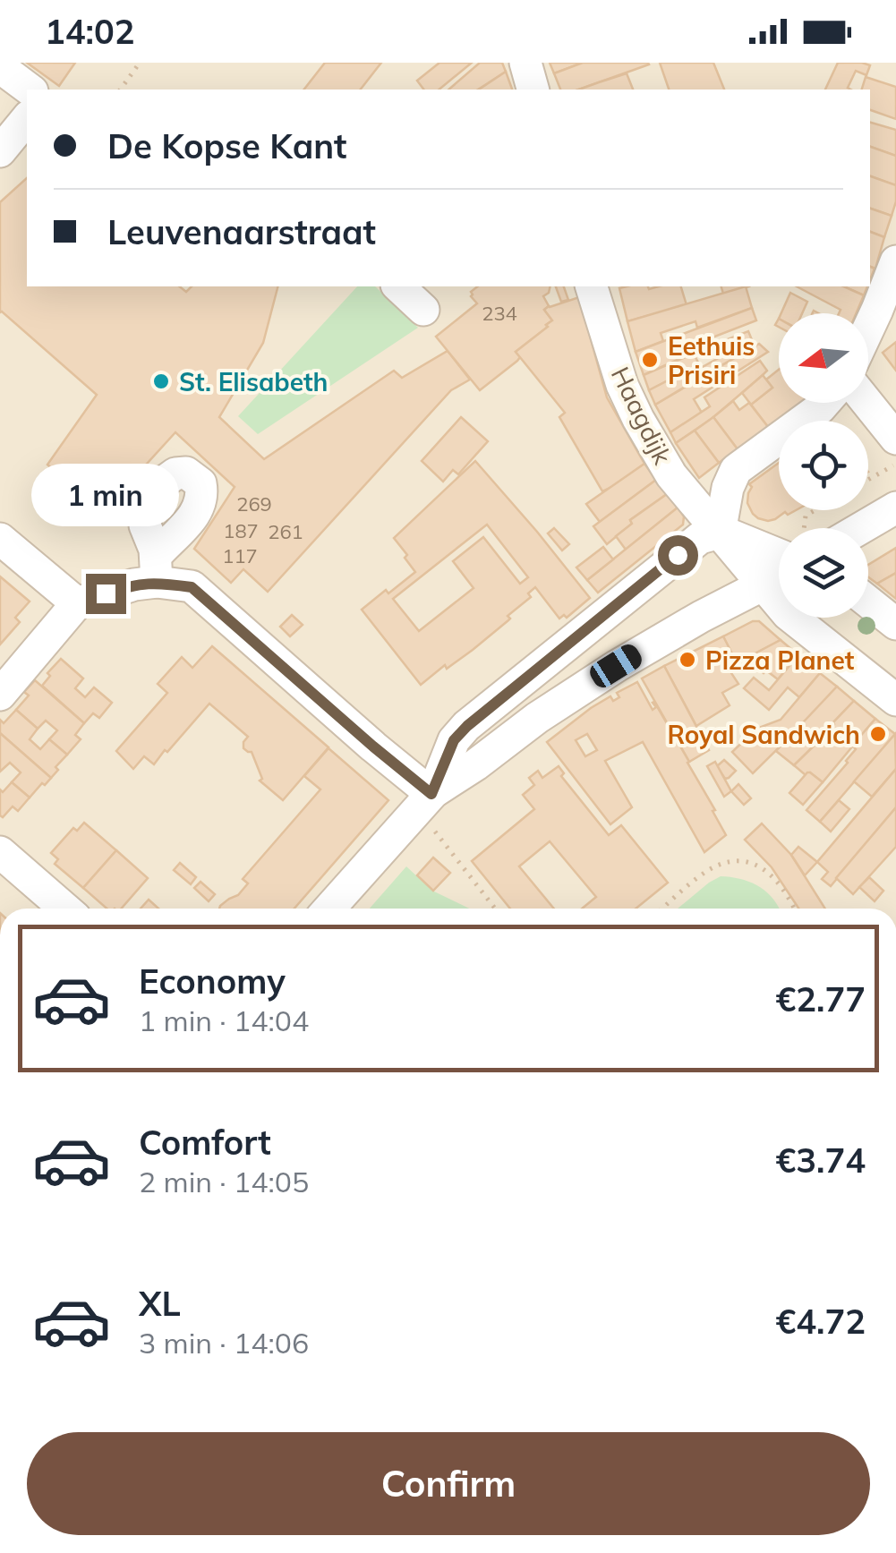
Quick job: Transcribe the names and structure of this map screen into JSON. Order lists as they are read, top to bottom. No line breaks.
{"streets":{"street":["Haagdijk"]},"places":["Eethuis Prisiri","St. Elisabeth","Pizza Planet","Royal Sandwich"],"house_numbers":["234","269","187","261","117"],"north":"left","page":{"status":"14:02","banner":["De Kopse Kant","Leuvenaarstraat"],"bubble":"1 min","list":[{"name":"Economy","note":"1 min · 14:04","value":"€2.77"},{"name":"Comfort","note":"2 min · 14:05","value":"€3.74"},{"name":"XL","note":"3 min · 14:06","value":"€4.72"}],"buttons":"Confirm"}}
